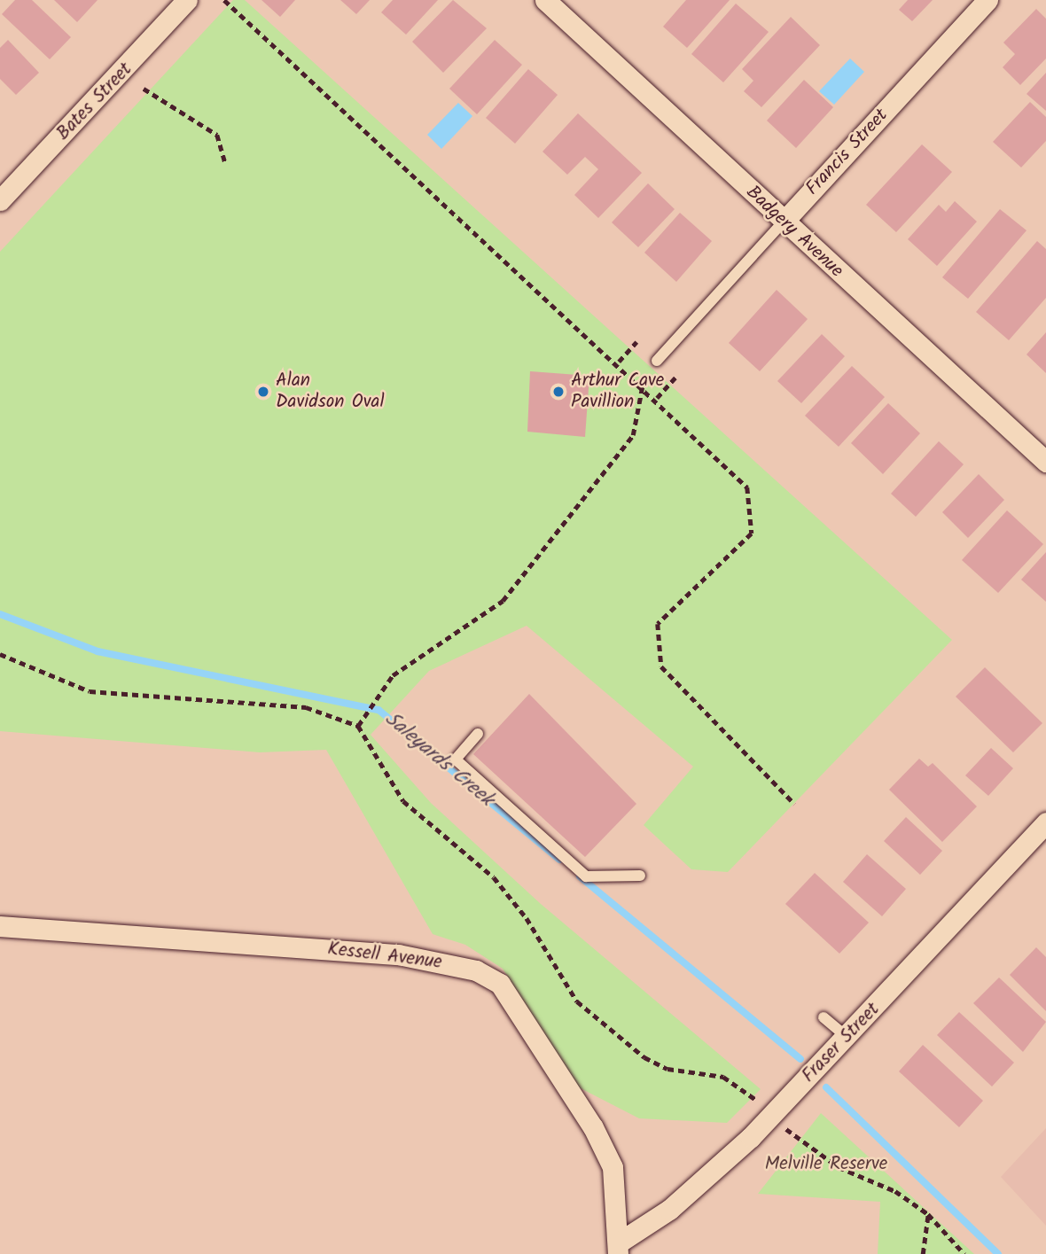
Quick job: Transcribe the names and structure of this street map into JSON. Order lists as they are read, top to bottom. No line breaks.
{"streets":{"street":["Bates Street","Francis Street","Badgery Avenue","Kessell Avenue","Fraser Street"]},"crossings":[["Francis Street","Badgery Avenue"],["Kessell Avenue","Fraser Street"]],"water":["Saleyards Creek"],"parks":["Melville Reserve"],"places":["Alan Davidson Oval","Arthur Cave Pavillion"]}
